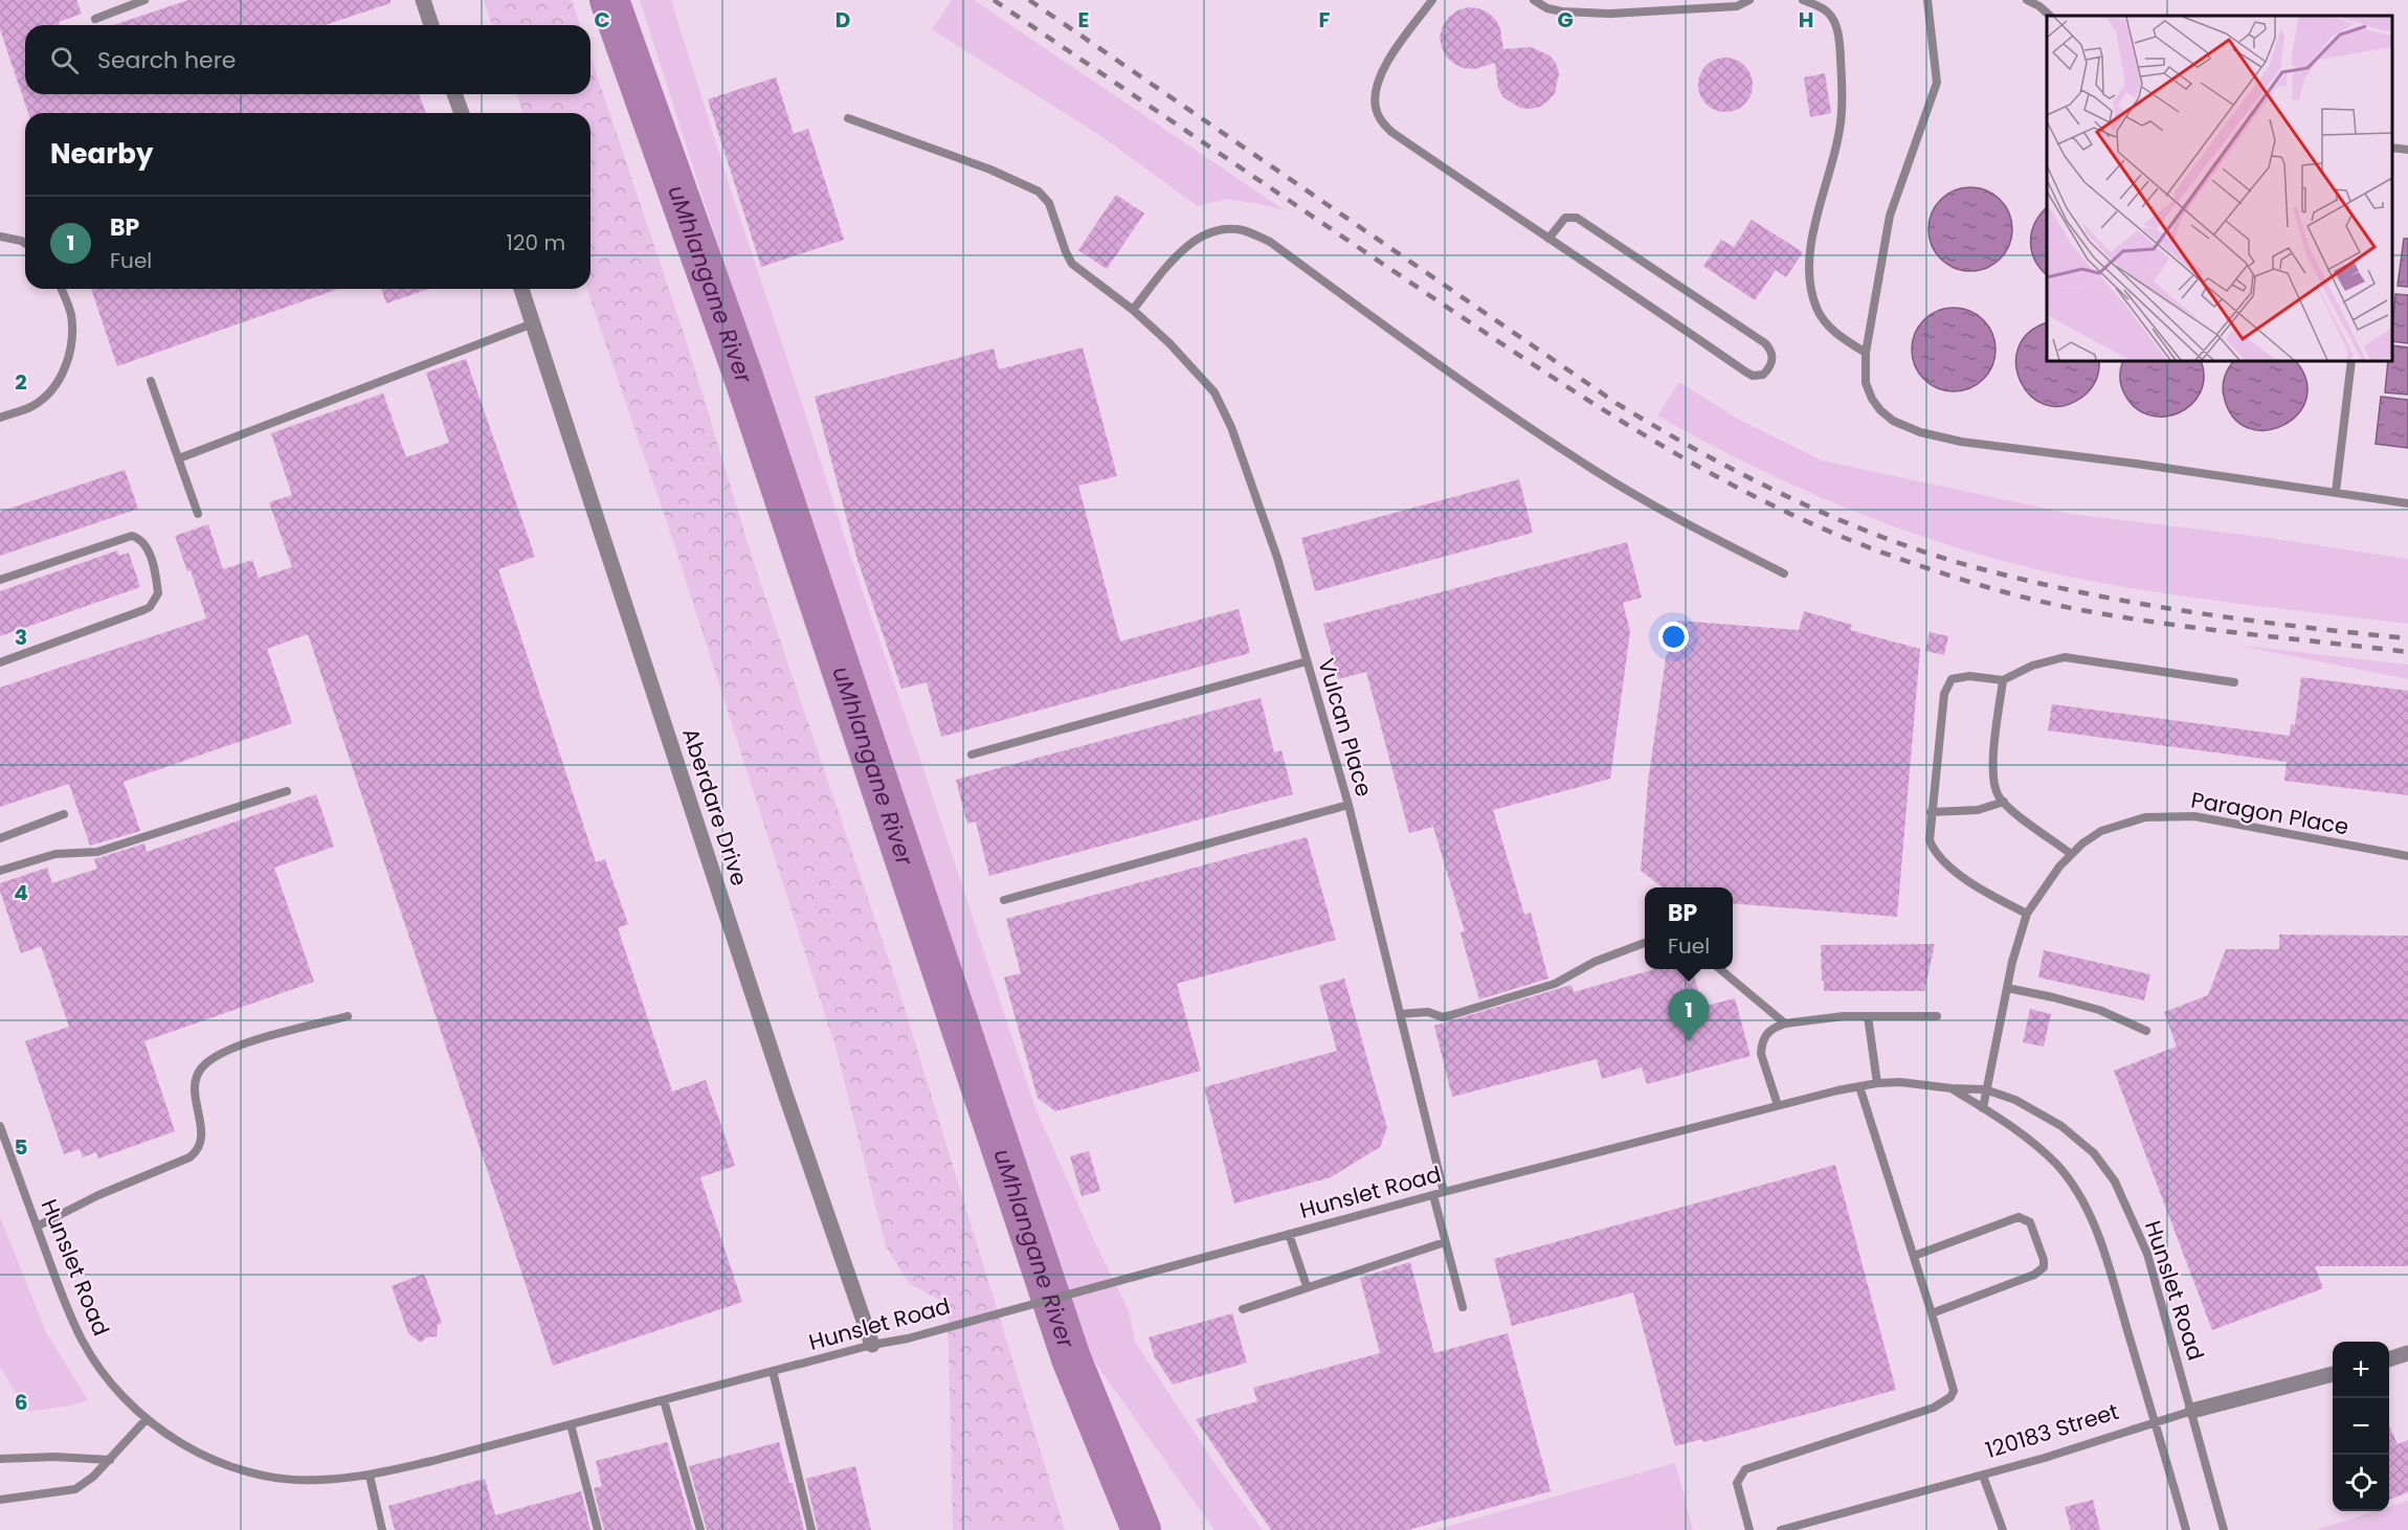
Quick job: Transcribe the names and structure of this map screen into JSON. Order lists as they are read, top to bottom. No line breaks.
{"streets":{"street":["Aberdare Drive","120183 Street"],"lane":["Vulcan Place","Paragon Place","Hunslet Road"]},"crossings":[["Vulcan Place","Hunslet Road"],["Aberdare Drive","Hunslet Road"],["Paragon Place","Hunslet Road"],["Hunslet Road","120183 Street"]],"water":["uMhlangane River"],"page":{"search":"Search here","heading":"Nearby","list":[{"mark":"1","name":"BP","note":"Fuel","value":"120 m"}],"popup":["BP","Fuel"],"pins":"1","map_buttons":["+","−"]},"grid":{"columns":["C","D","E","F","G","H"],"rows":["2","3","4","5","6"]}}
